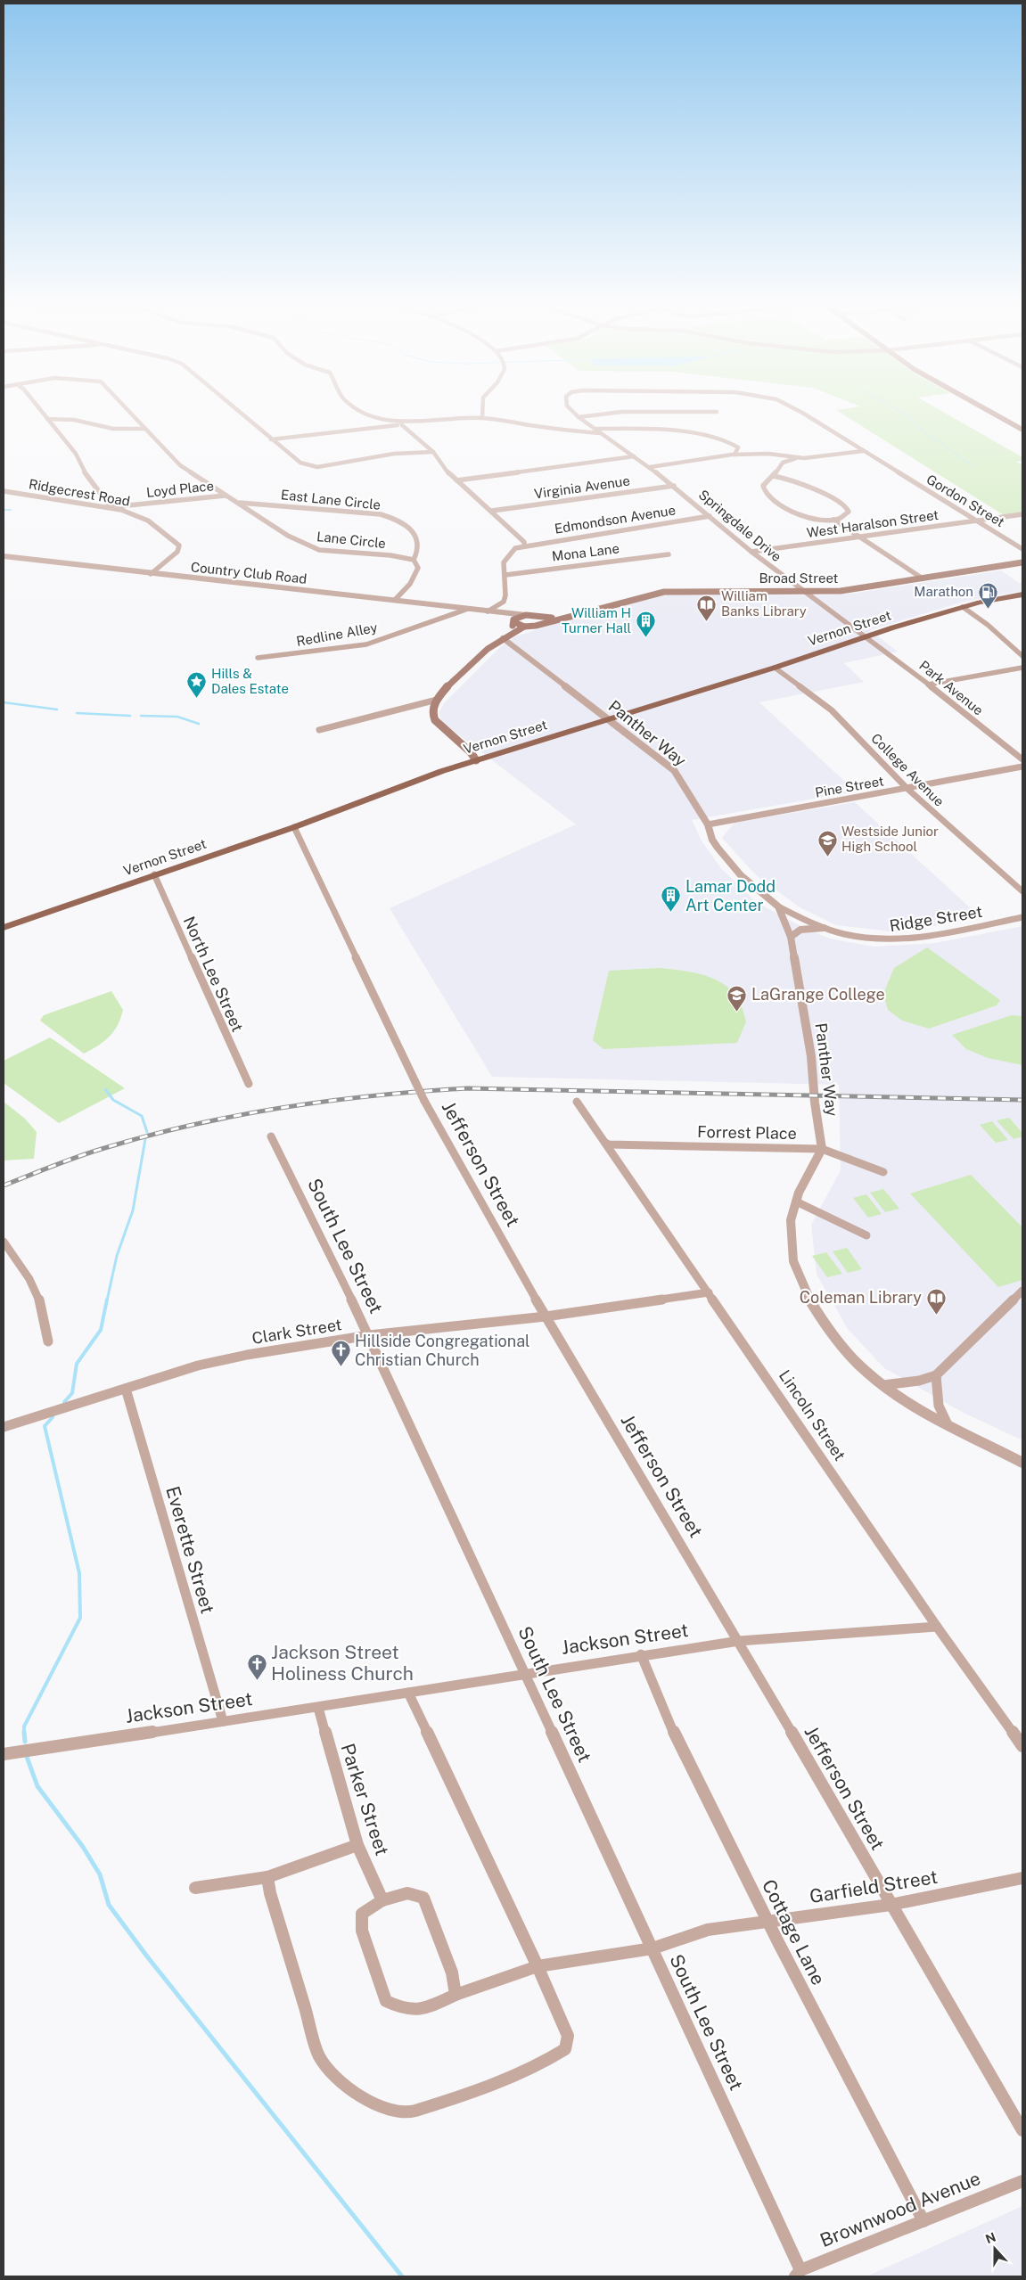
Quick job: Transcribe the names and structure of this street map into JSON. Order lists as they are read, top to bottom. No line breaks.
{"streets":{"main road":["Broad Street","Vernon Street"],"street":["Virginia Avenue","Loyd Place","Ridgecrest Road","East Lane Circle","Gordon Street","Edmondson Avenue","West Haralson Street","Springdale Drive","Lane Circle","Mona Lane","Country Club Road","Redline Alley","Park Avenue","Panther Way","College Avenue","Pine Street","Ridge Street","North Lee Street","Forrest Place","Jefferson Street","South Lee Street","Clark Street","Lincoln Street","Everette Street","Jackson Street","Parker Street","Garfield Street","Cottage Lane","Brownwood Avenue"]},"crossings":[["Virginia Avenue","Springdale Drive"],["Loyd Place","Ridgecrest Road"],["Loyd Place","Lane Circle"],["Ridgecrest Road","Country Club Road"],["East Lane Circle","Lane Circle"],["Gordon Street","West Haralson Street"],["Gordon Street","Springdale Drive"],["Edmondson Avenue","Springdale Drive"],["West Haralson Street","Springdale Drive"],["Springdale Drive","Broad Street"],["Springdale Drive","Vernon Street"],["Springdale Drive","Park Avenue"],["Country Club Road","Redline Alley"],["Vernon Street","Park Avenue"],["Vernon Street","Panther Way"],["Vernon Street","College Avenue"],["Vernon Street","North Lee Street"],["Vernon Street","Jefferson Street"],["Panther Way","Pine Street"],["Panther Way","Ridge Street"],["Panther Way","Forrest Place"],["College Avenue","Pine Street"],["Forrest Place","Lincoln Street"],["Jefferson Street","Clark Street"],["Jefferson Street","Jackson Street"],["Jefferson Street","Garfield Street"],["South Lee Street","Clark Street"],["South Lee Street","Jackson Street"],["South Lee Street","Garfield Street"],["South Lee Street","Brownwood Avenue"],["Clark Street","Lincoln Street"],["Clark Street","Everette Street"],["Lincoln Street","Jackson Street"],["Everette Street","Jackson Street"],["Jackson Street","Parker Street"],["Jackson Street","Cottage Lane"],["Garfield Street","Cottage Lane"],["Cottage Lane","Brownwood Avenue"]],"places":{"fuel station":["Marathon"],"library":["William Banks Library","Coleman Library"],"building":["William H Turner Hall","Lamar Dodd Art Center"],"place":["Hills & Dales Estate"],"school or university":["Westside Junior High School","LaGrange College"],"church":["Hillside Congregational Christian Church","Jackson Street Holiness Church"]},"north":"top"}
